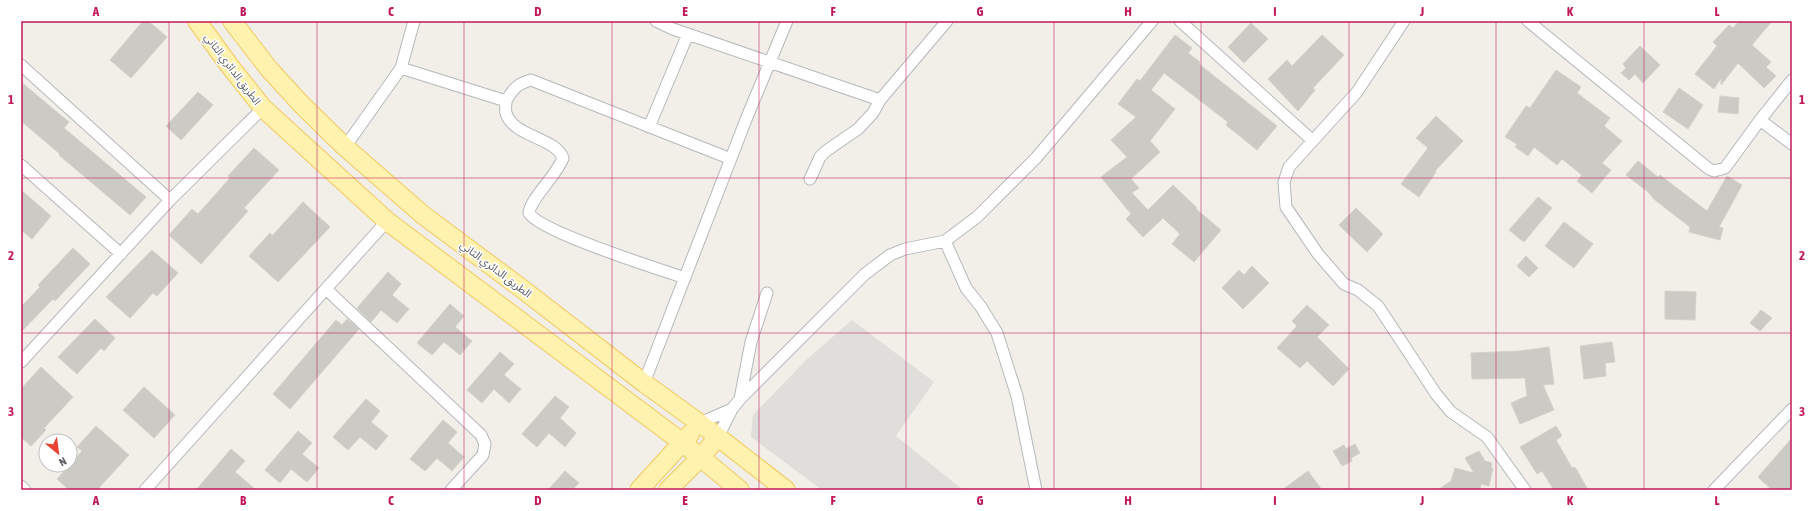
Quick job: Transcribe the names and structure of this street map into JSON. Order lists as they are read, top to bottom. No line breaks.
{"streets":{"main road":["الطريق الدائري الثاني"]},"north":"bottom right","grid":{"columns":["A","B","C","D","E","F","G","H","I","J","K","L"],"rows":["1","2","3"]}}
